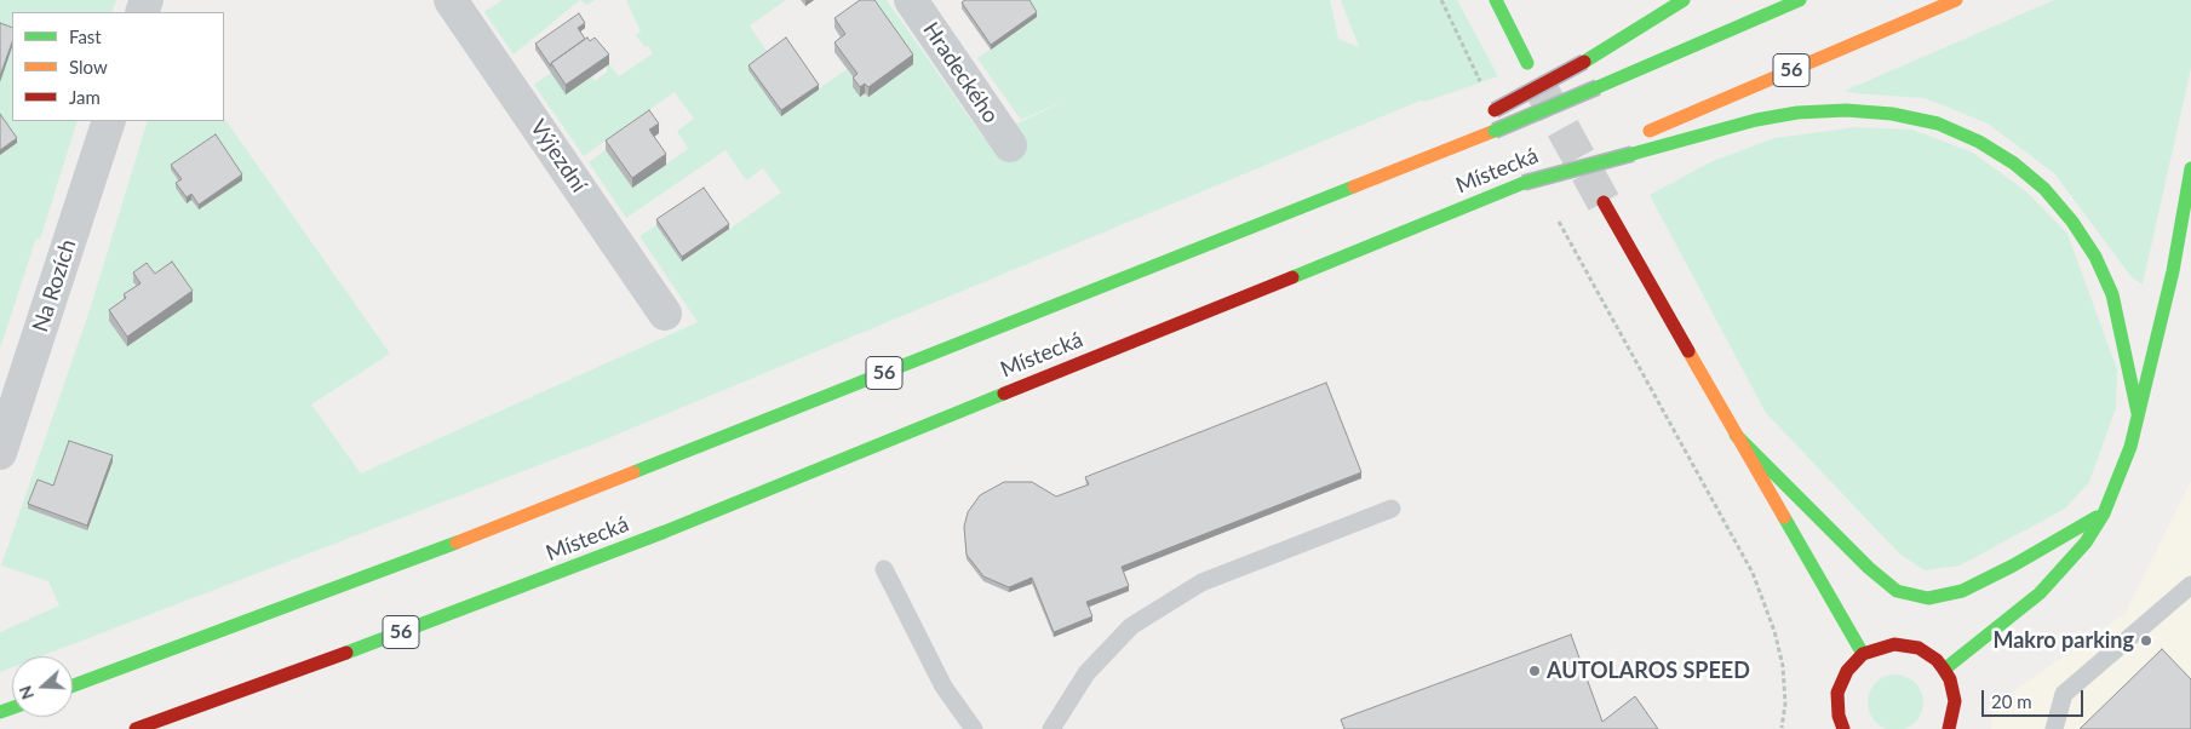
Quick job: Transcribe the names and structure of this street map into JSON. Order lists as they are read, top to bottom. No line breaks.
{"streets":{"main road":["56","Místecká"],"street":["Hradeckého","Výjezdní","Na Rozích"]},"places":["Makro parking","AUTOLAROS SPEED"],"legend":["Fast","Slow","Jam"],"scale_bar":"20 m","north":"left"}
